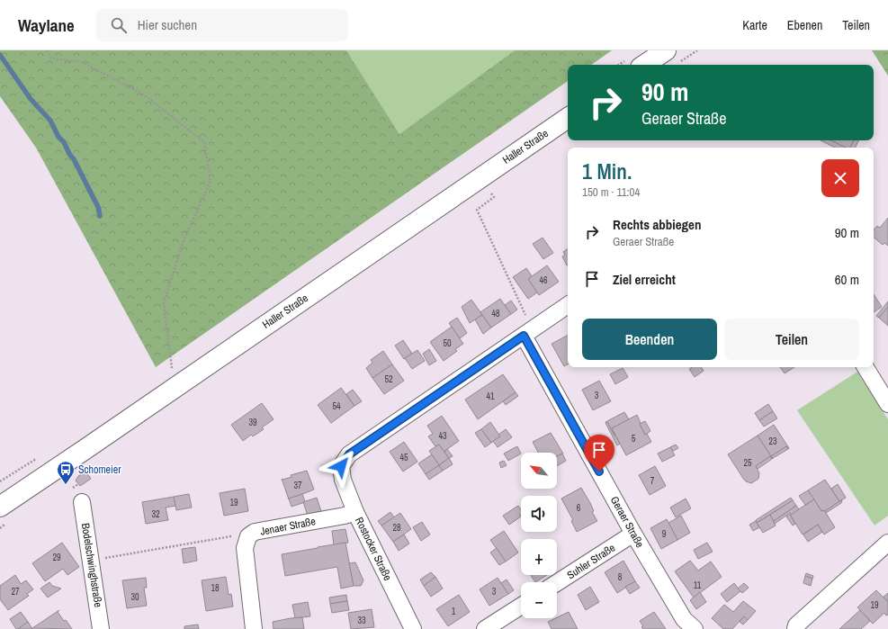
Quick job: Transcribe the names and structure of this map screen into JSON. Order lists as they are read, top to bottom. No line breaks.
{"streets":{"main road":["Haller Straße"],"street":["Geraer Straße","Jenaer Straße","Rostocker Straße","Suhler Straße","Bodelschwinghstraße"]},"crossings":[["Geraer Straße","Rostocker Straße"],["Geraer Straße","Suhler Straße"],["Jenaer Straße","Rostocker Straße"]],"places":{"bus stop":["Schomeier"]},"house_numbers":["46","48","50","52","3","41","54","39","43","5","23","45","25","7","37","19","6","32","28","9","29","8","11","18","27","3","30","19","1","33"],"north":"top left","page":{"header":"Waylane","search":"Hier suchen","nav":["Karte","Ebenen","Teilen"],"turn":["90 m","Geraer Straße"],"heading":["1 Min.","150 m · 11:04"],"list":[{"name":"Rechts abbiegen","note":"Geraer Straße","value":"90 m"},{"name":"Ziel erreicht","value":"60 m"}],"buttons":["Beenden","Teilen"],"map_buttons":["+","−"]}}
